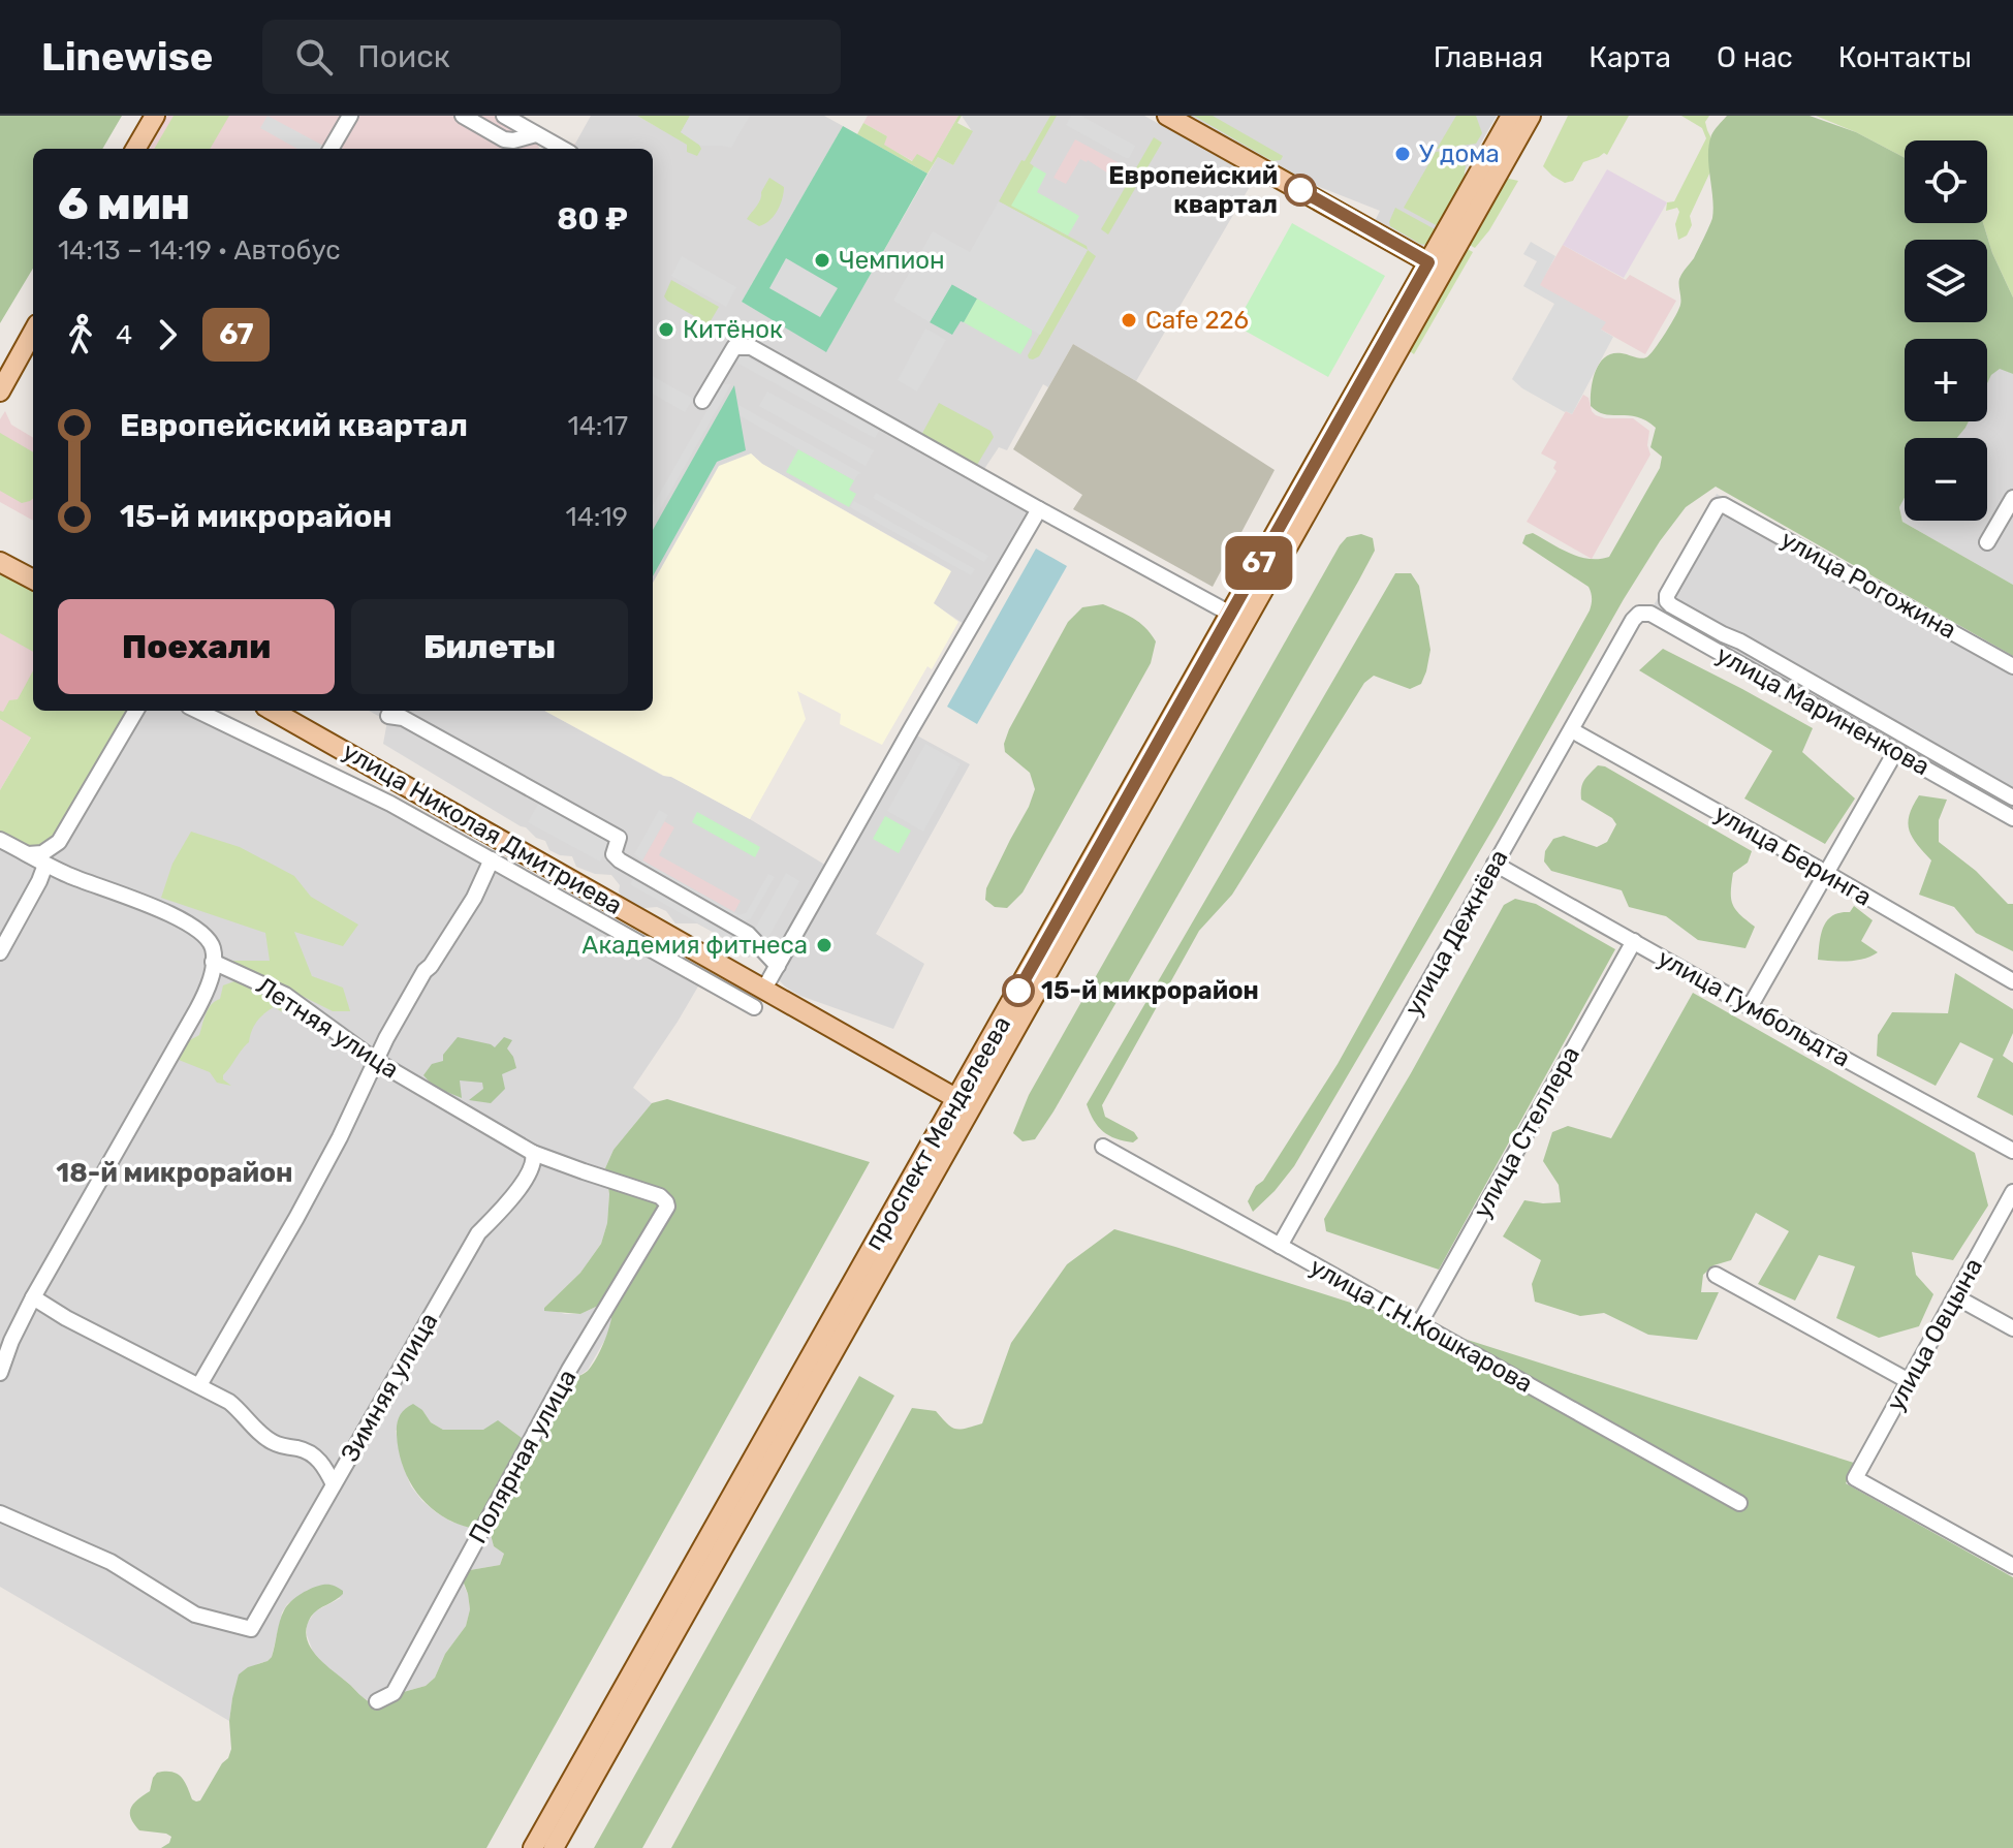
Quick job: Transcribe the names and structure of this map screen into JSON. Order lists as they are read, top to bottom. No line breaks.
{"streets":{"main road":["улица Николая Дмитриева","проспект Менделеева"],"street":["улица Рогожина","улица Мариненкова","улица Беринга","улица Дежнёва","улица Гумбольдта","Летняя улица","улица Стеллера","улица Г.Н.Кошкарова","улица Овцына","Зимняя улица","Полярная улица"]},"crossings":[["улица Мариненкова","улица Дежнёва"],["улица Николая Дмитриева","проспект Менделеева"],["улица Беринга","улица Дежнёва"],["улица Дежнёва","улица Гумбольдта"],["улица Дежнёва","улица Г.Н.Кошкарова"],["улица Гумбольдта","улица Стеллера"],["Летняя улица","Зимняя улица"],["Летняя улица","Полярная улица"],["улица Стеллера","улица Г.Н.Кошкарова"]],"districts":["18-й микрорайон"],"places":["У дома","Европейский квартал","Чемпион","Cafe 226","Китёнок","Академия фитнеса","15-й микрорайон"],"lines":["bus line 67"],"page":{"header":"Linewise","search":"Поиск","nav":["Главная","Карта","О нас","Контакты"],"on_map":"67","map_buttons":["+","−"],"heading":["6 мин","14:13 – 14:19 · Автобус","80 ₽"],"legs":["4","67"],"list":[{"name":"Европейский квартал","value":"14:17"},{"name":"15-й микрорайон","value":"14:19"}],"buttons":["Поехали","Билеты"]}}
